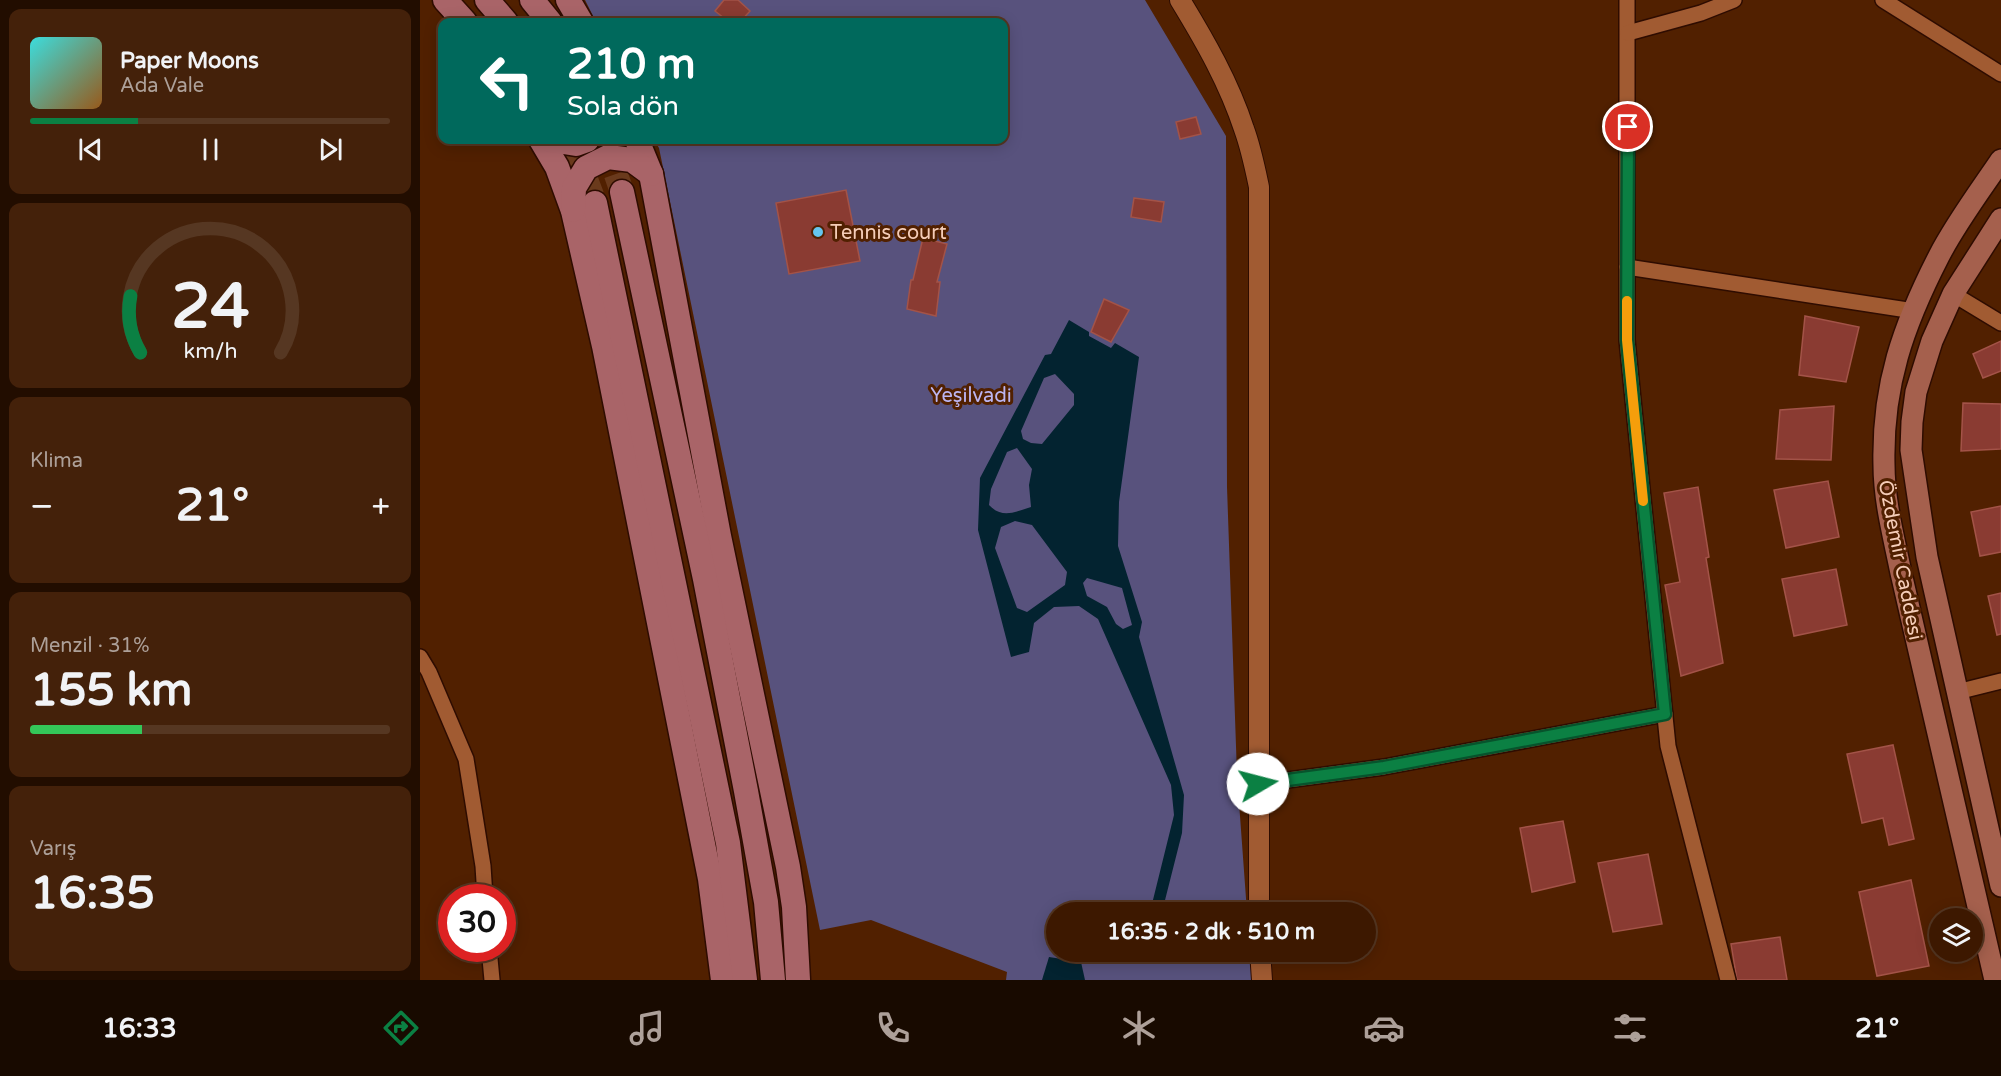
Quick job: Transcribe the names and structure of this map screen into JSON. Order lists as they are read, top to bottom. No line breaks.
{"streets":{"main road":["Özdemir Caddesi"]},"parks":["Yeşilvadi"],"places":["Tennis court"],"page":{"turn":["210 m","Sola dön"],"song":["Paper Moons","Ada Vale"],"tile":["Klima",["Menzil · 31%","155 km"],["Varış","16:35"]],"heat":["−","21°","+"],"limit":"30","trip":"16:35 · 2 dk · 510 m","tabs":["16:33","21°"],"gauge":["24","km/h"]}}
